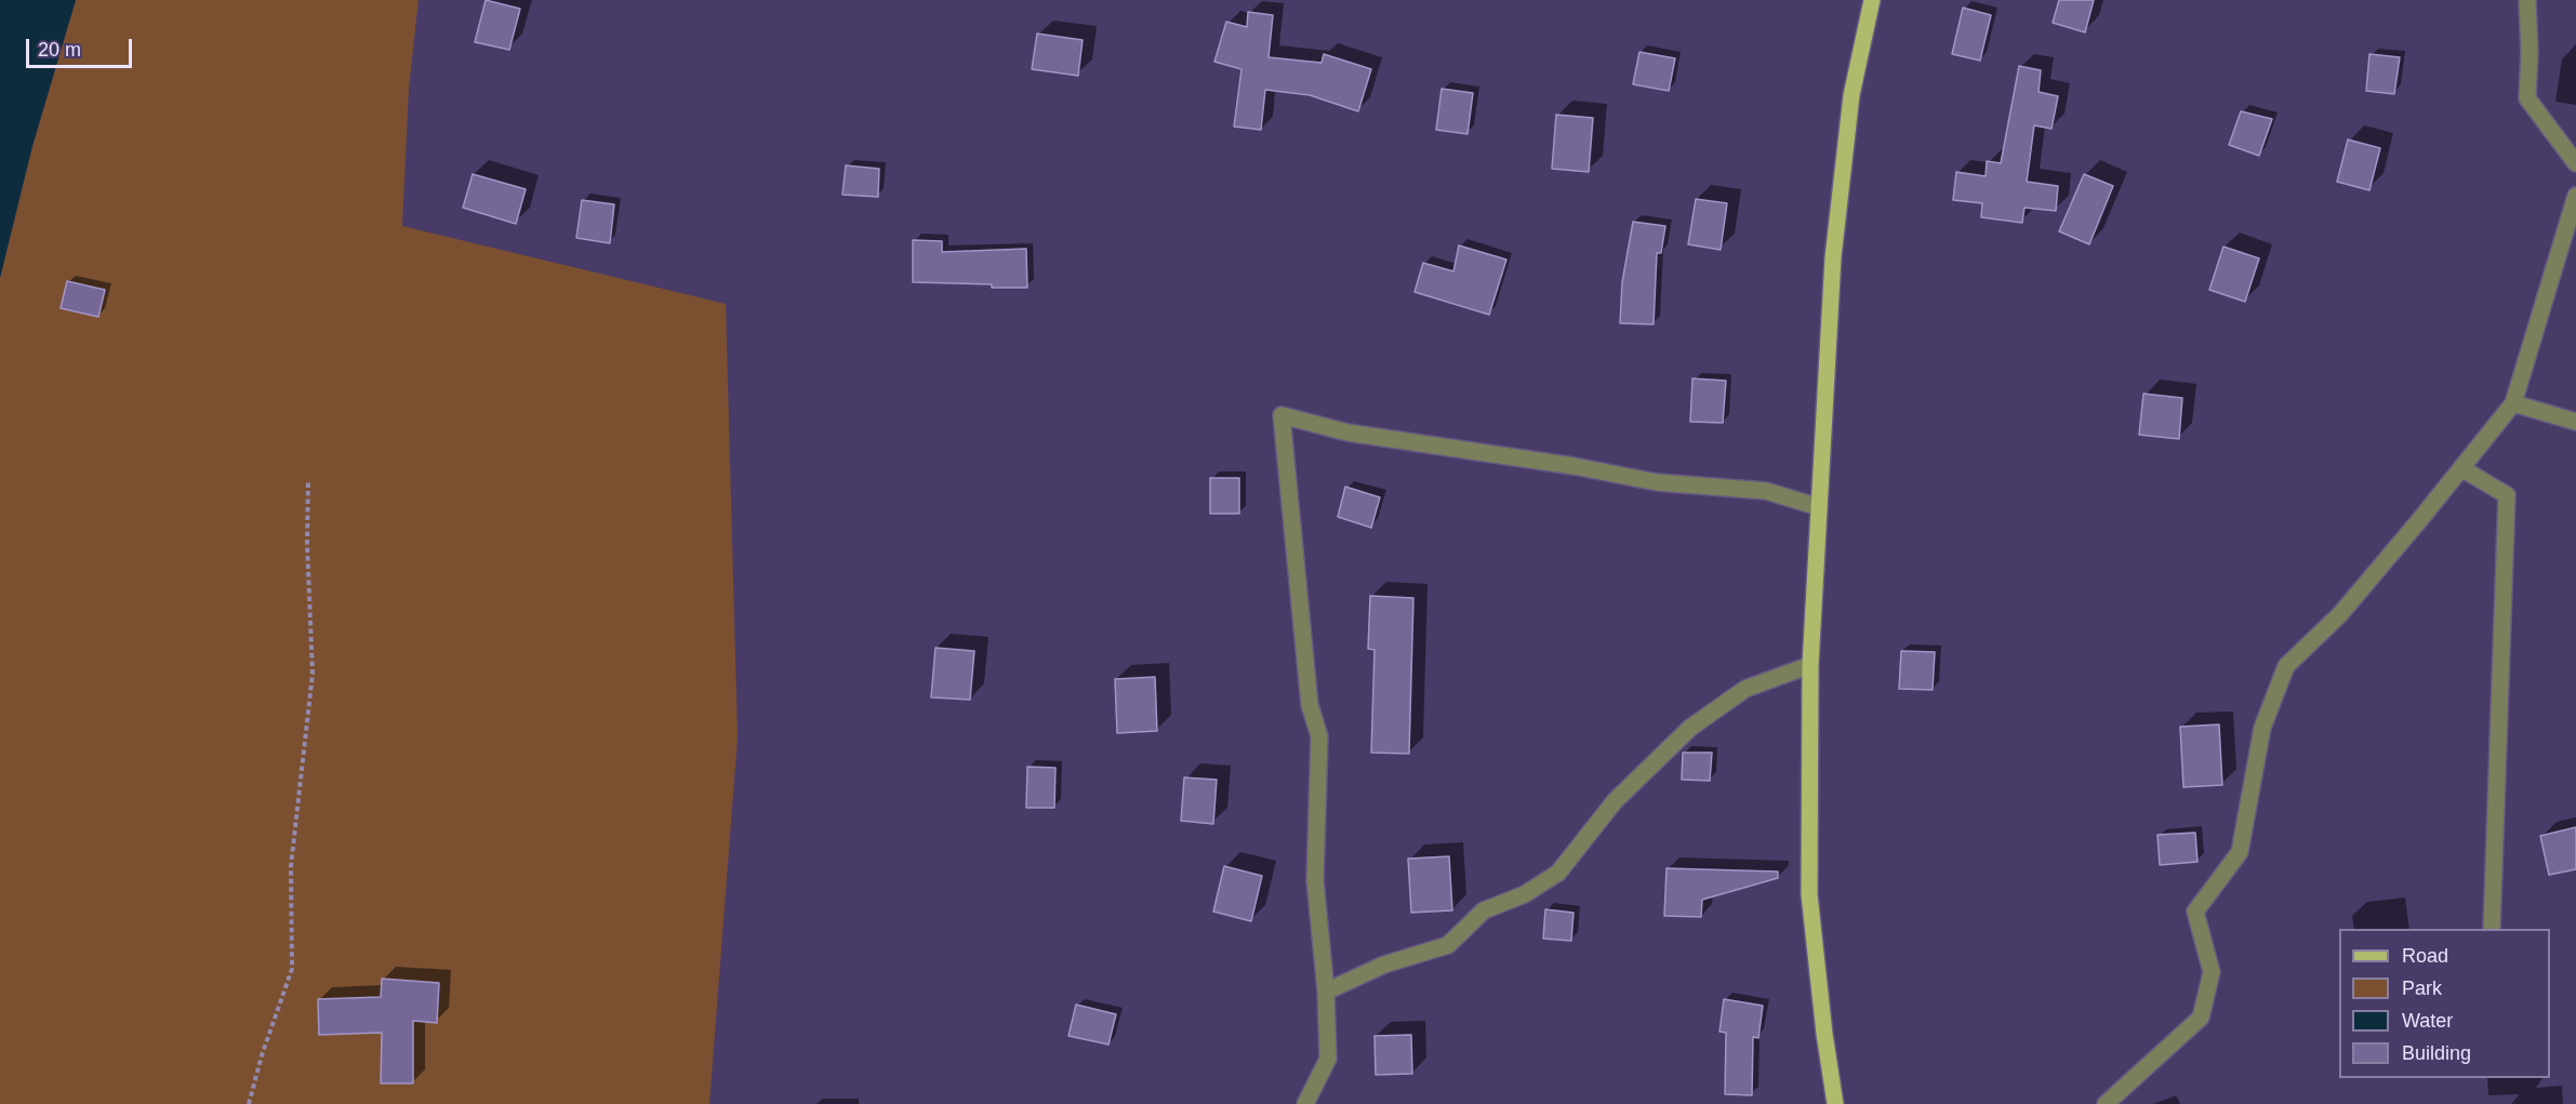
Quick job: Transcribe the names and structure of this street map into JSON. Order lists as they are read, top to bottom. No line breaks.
{"legend":["Road","Park","Water","Building"],"scale_bar":"20 m"}
